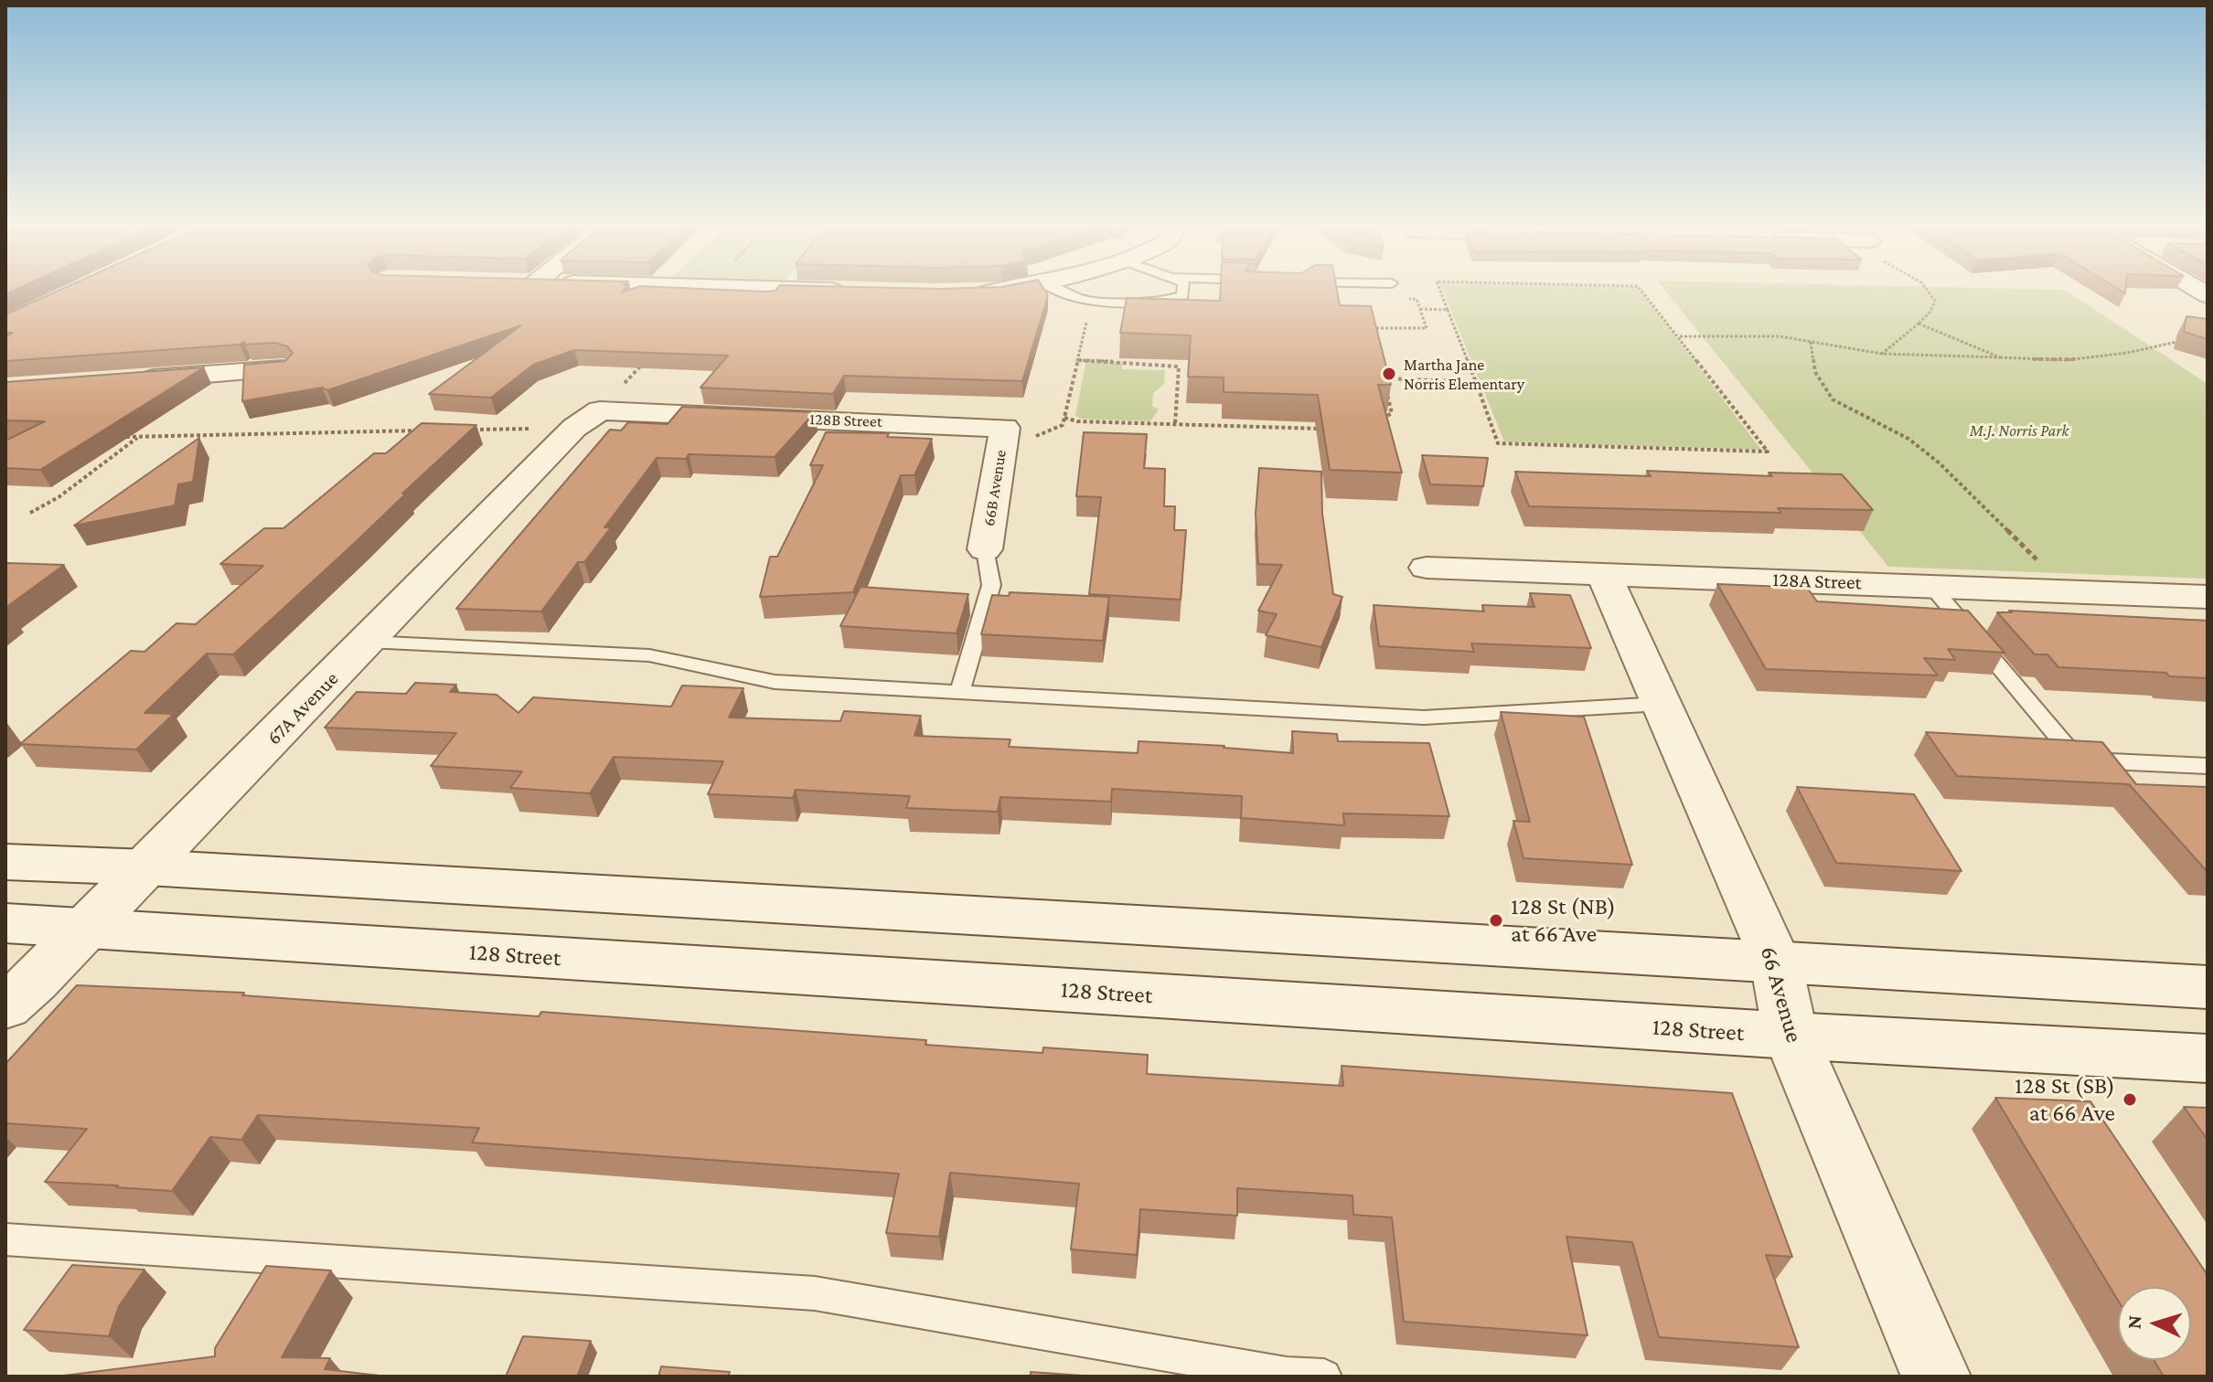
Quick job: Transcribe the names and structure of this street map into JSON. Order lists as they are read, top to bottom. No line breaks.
{"streets":{"street":["128B Street","66B Avenue","128A Street","67A Avenue","128 Street","66 Avenue"]},"crossings":[["128B Street","66B Avenue"],["128B Street","67A Avenue"],["128A Street","66 Avenue"],["67A Avenue","128 Street"],["128 Street","66 Avenue"]],"parks":["M.J. Norris Park"],"places":["Martha Jane Norris Elementary","128 St (NB) at 66 Ave","128 St (SB) at 66 Ave"],"north":"left"}
